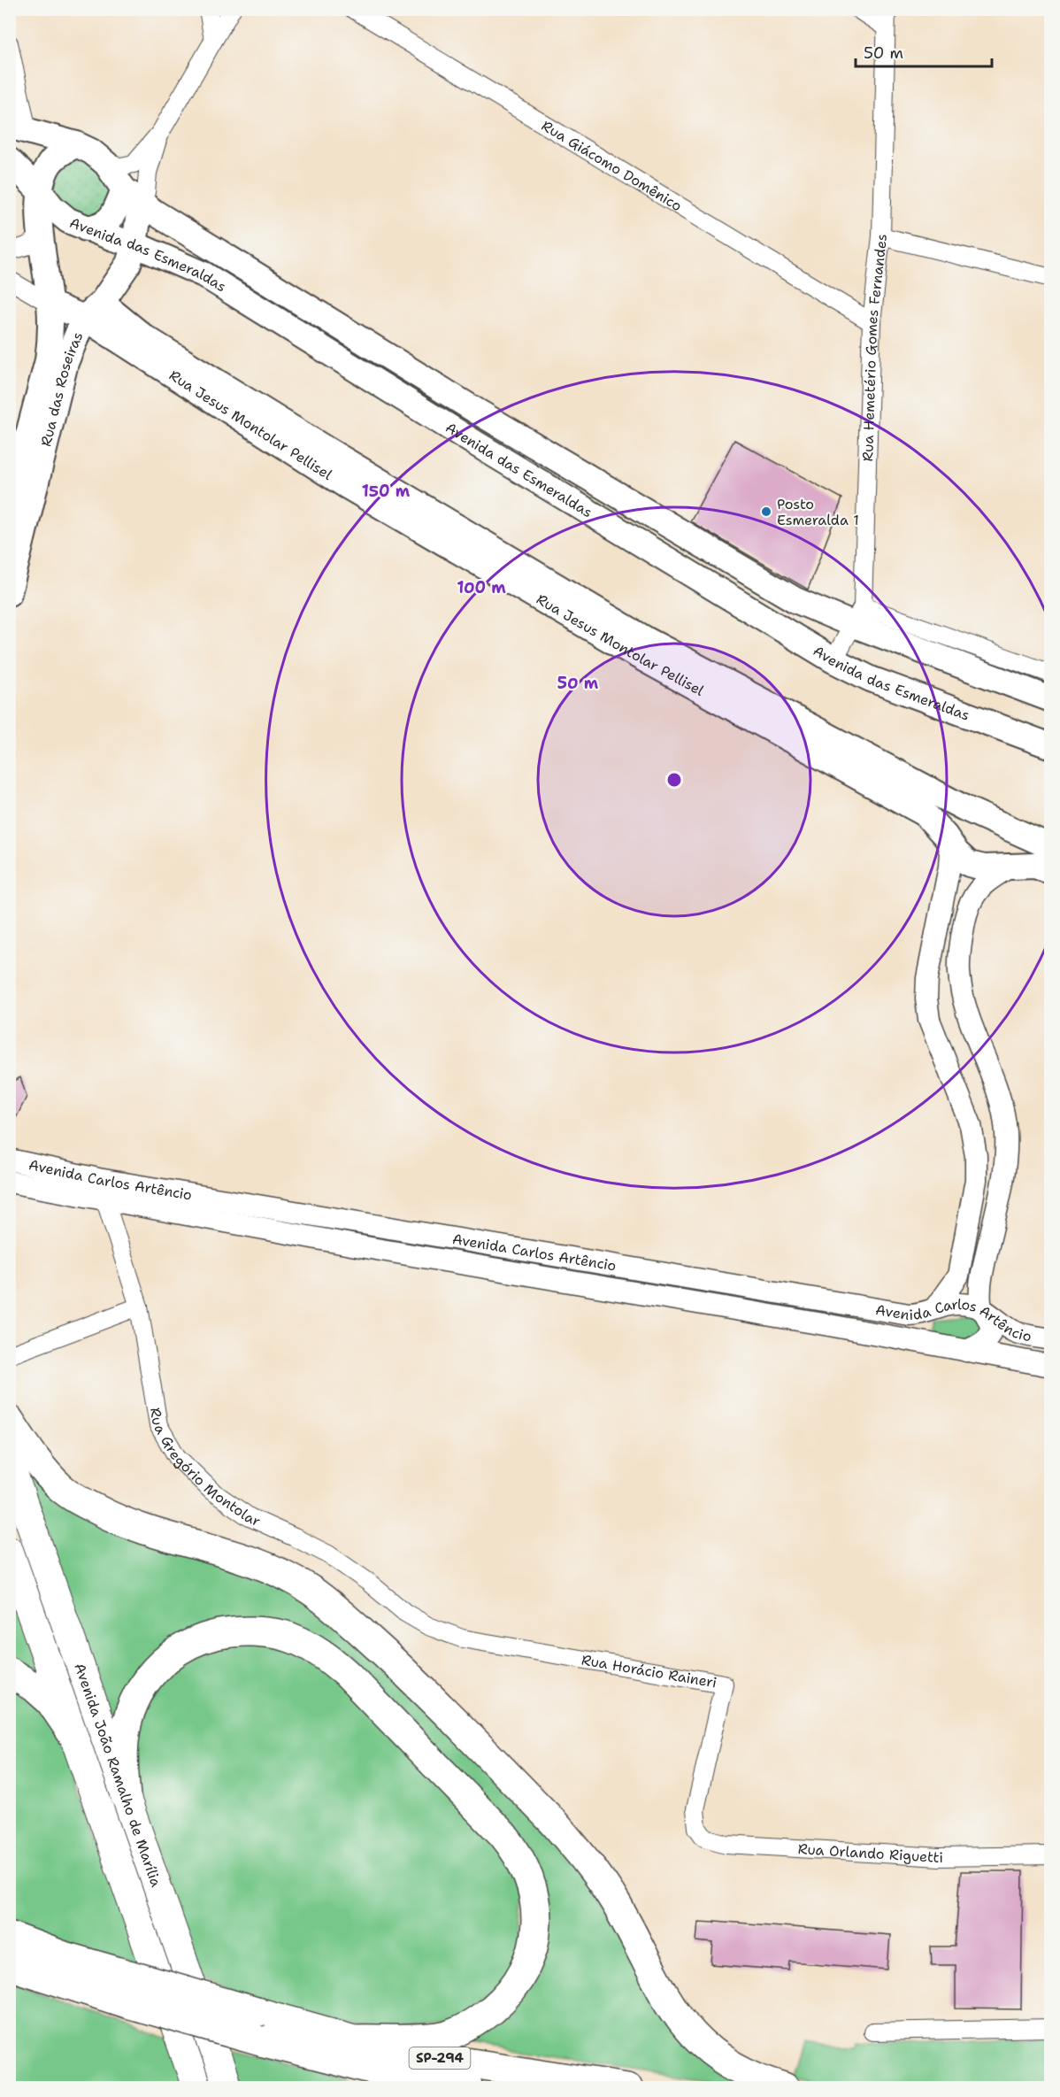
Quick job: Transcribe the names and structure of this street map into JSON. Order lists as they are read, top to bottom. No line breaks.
{"streets":{"highway":["SP-294"],"main road":["Avenida das Esmeraldas","Rua das Roseiras","Rua Jesus Montolar Pellisel","Avenida João Ramalho de Marília"],"street":["Rua Giácomo Domênico","Rua Hemetério Gomes Fernandes","Avenida Carlos Artêncio","Rua Gregório Montolar","Rua Horácio Raineri","Rua Orlando Riguetti"]},"crossings":[["Rua Giácomo Domênico","Rua Hemetério Gomes Fernandes"],["Avenida das Esmeraldas","Rua Hemetério Gomes Fernandes"],["Avenida das Esmeraldas","Rua das Roseiras"],["Rua das Roseiras","Rua Jesus Montolar Pellisel"],["Avenida Carlos Artêncio","Rua Gregório Montolar"],["Rua Gregório Montolar","Rua Horácio Raineri"],["Rua Horácio Raineri","Rua Orlando Riguetti"]],"places":["Posto Esmeralda 1"],"scale_bar":"50 m","rings":["150 m","100 m","50 m"]}
